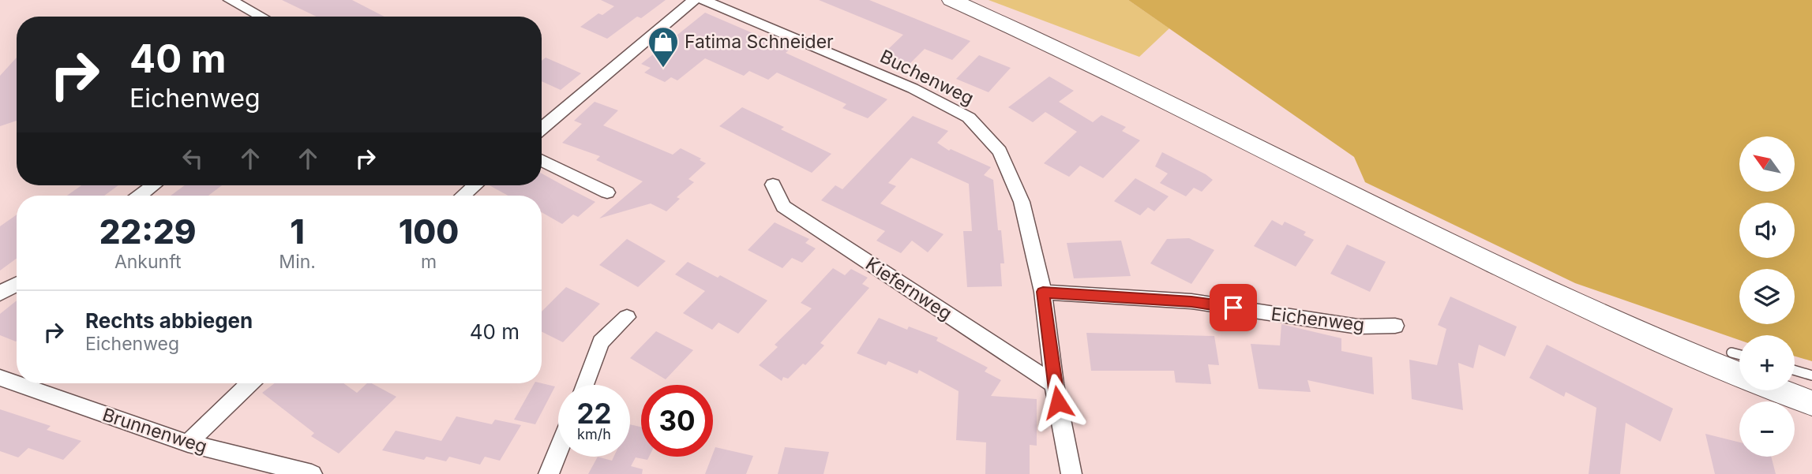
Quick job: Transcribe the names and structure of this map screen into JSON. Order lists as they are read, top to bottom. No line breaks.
{"streets":{"street":["Buchenweg","Kiefernweg","Eichenweg","Brunnenweg"]},"crossings":[["Buchenweg","Kiefernweg"],["Buchenweg","Eichenweg"]],"places":{"shop":["Fatima Schneider"]},"north":"top left","page":{"turn":["40 m","Eichenweg"],"map_buttons":["+","−"],"eta":["22:29","Ankunft","1","Min.","100","m"],"list":[{"name":"Rechts abbiegen","note":"Eichenweg","value":"40 m"}],"speed":"22 km/h","limit":"30"}}
